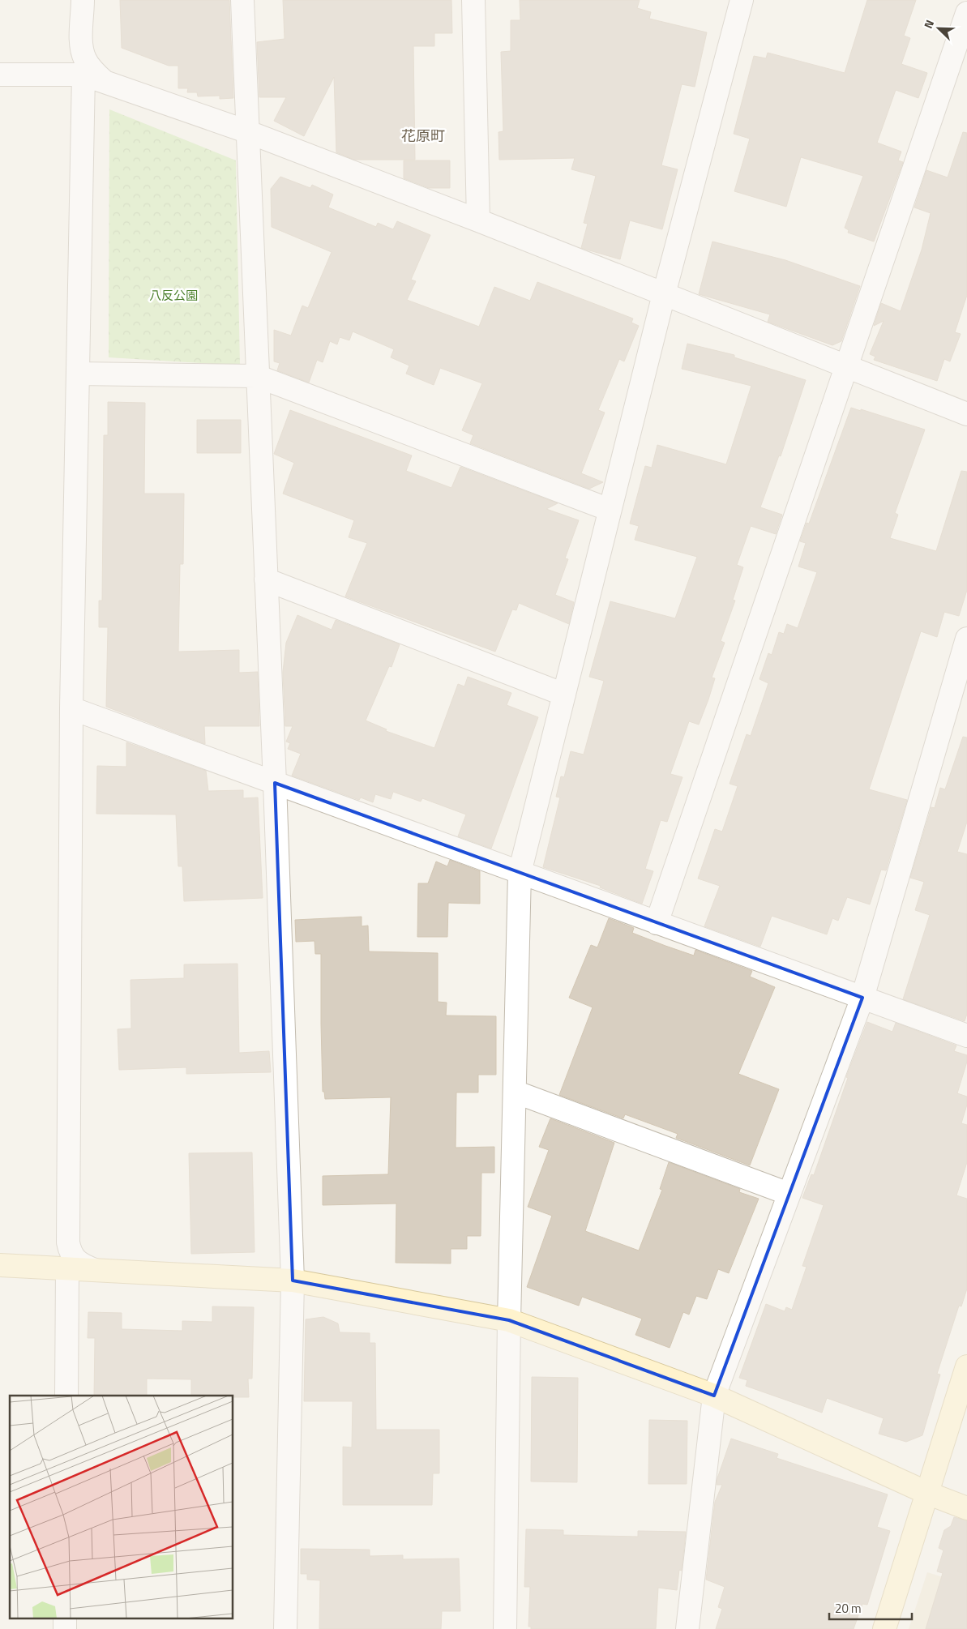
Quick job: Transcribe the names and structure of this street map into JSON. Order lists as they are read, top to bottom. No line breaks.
{"districts":["花原町"],"parks":["八反公園"],"scale_bar":"20 m","north":"top left"}
